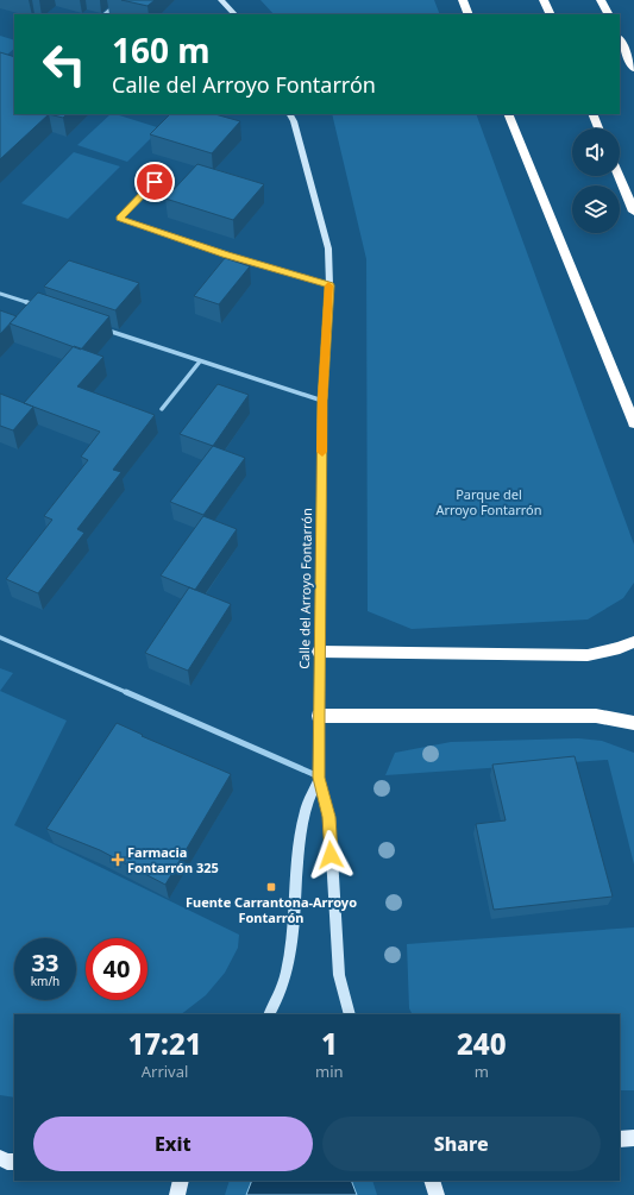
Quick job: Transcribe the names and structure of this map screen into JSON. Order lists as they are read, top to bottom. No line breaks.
{"streets":{"street":["Calle del Arroyo Fontarrón"]},"parks":["Parque del Arroyo Fontarrón"],"places":{"health":["Farmacia Fontarrón 325"],"transit":["Fuente Carrantona-Arroyo Fontarrón"]},"page":{"turn":["160 m","Calle del Arroyo Fontarrón"],"speed":"33 km/h","limit":"40","eta":["17:21","Arrival","1","min","240","m"],"buttons":["Exit","Share"]}}
